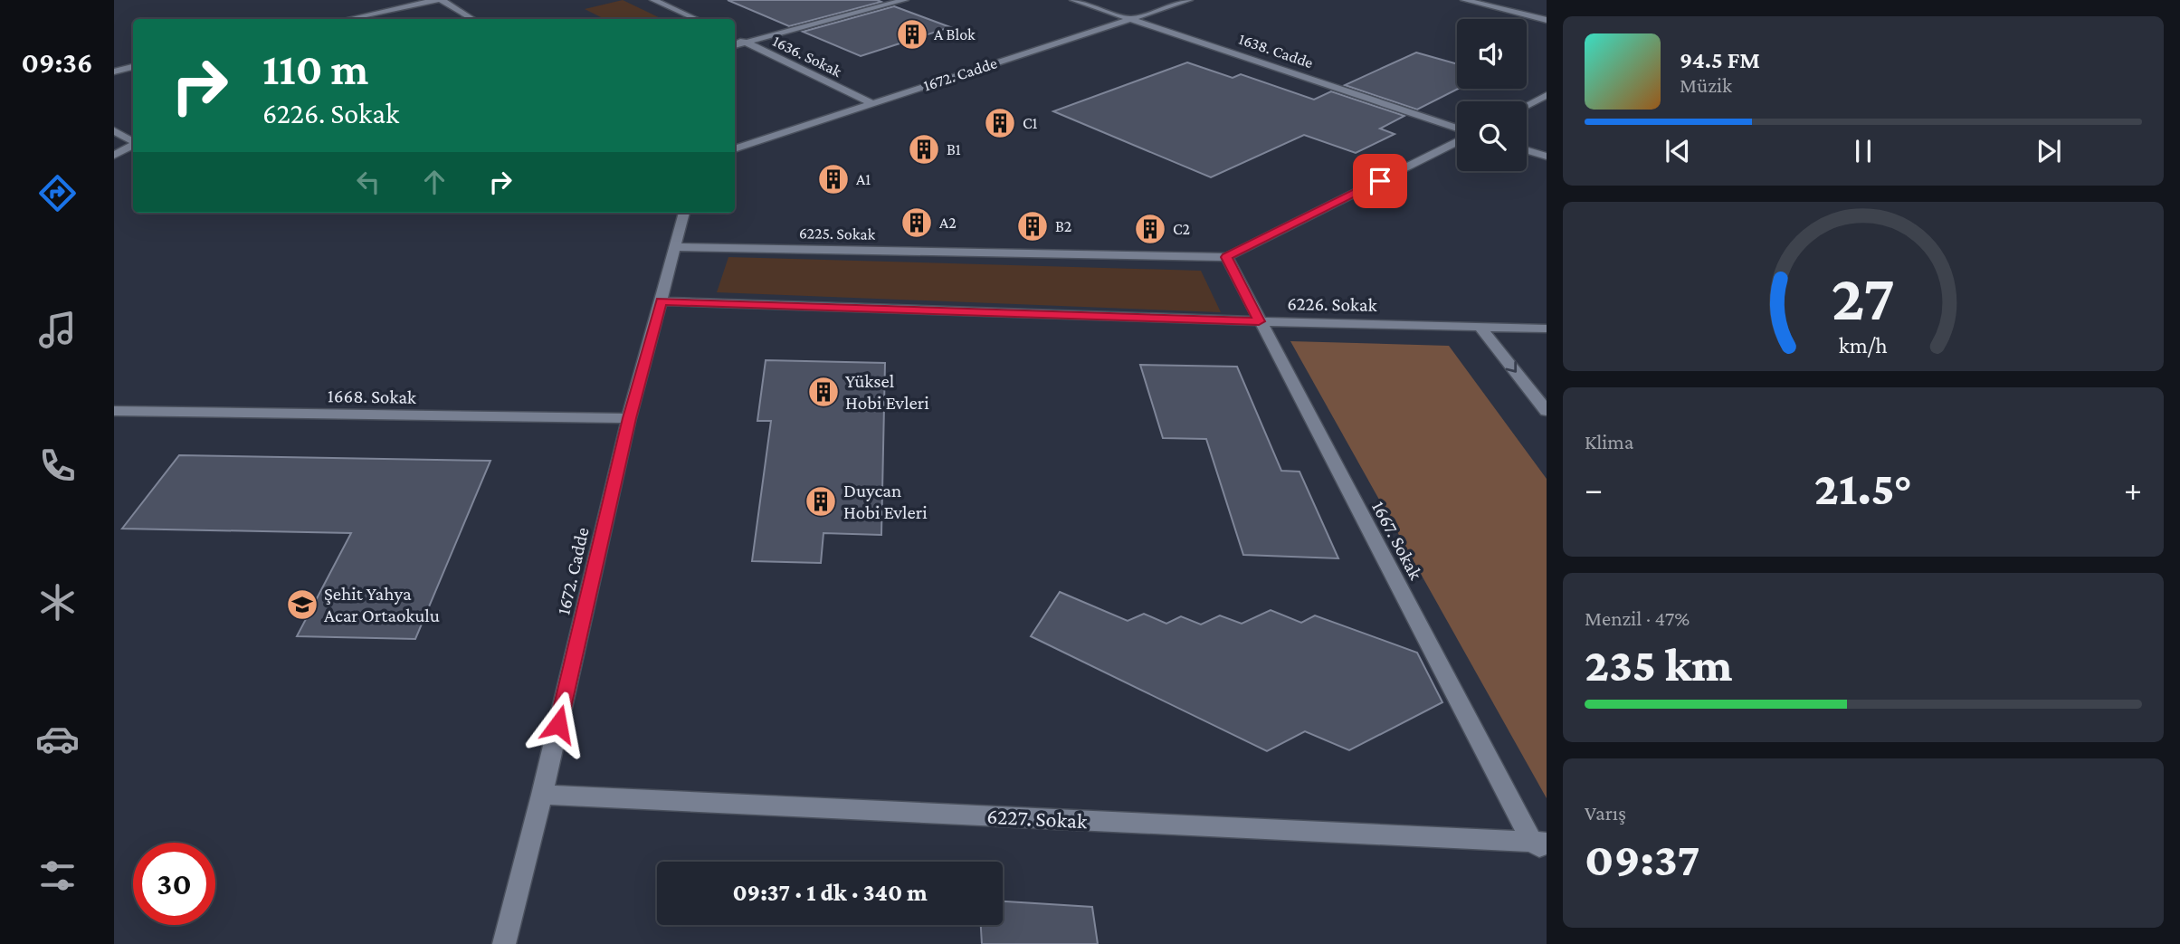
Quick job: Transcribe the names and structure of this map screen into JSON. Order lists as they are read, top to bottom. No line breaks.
{"streets":{"street":["1638. Cadde","1636. Sokak","1672. Cadde","6225. Sokak","6226. Sokak","1668. Sokak","1667. Sokak","6227. Sokak"]},"crossings":[["1638. Cadde","1672. Cadde"],["1636. Sokak","1672. Cadde"],["1672. Cadde","6225. Sokak"],["1672. Cadde","6226. Sokak"],["1672. Cadde","1668. Sokak"],["1672. Cadde","6227. Sokak"],["6225. Sokak","1667. Sokak"],["6226. Sokak","1667. Sokak"],["1667. Sokak","6227. Sokak"]],"places":{"building":["A Blok","C1","B1","A1","A2","B2","C2","Yüksel Hobi Evleri","Duycan Hobi Evleri"],"school or university":["Şehit Yahya Acar Ortaokulu"]},"page":{"tabs":"09:36","turn":["110 m","6226. Sokak"],"song":["94.5 FM","Müzik"],"tile":["Klima",["Menzil · 47%","235 km"],["Varış","09:37"]],"heat":["−","21.5°","+"],"limit":"30","trip":"09:37 · 1 dk · 340 m","gauge":["27","km/h"]}}
